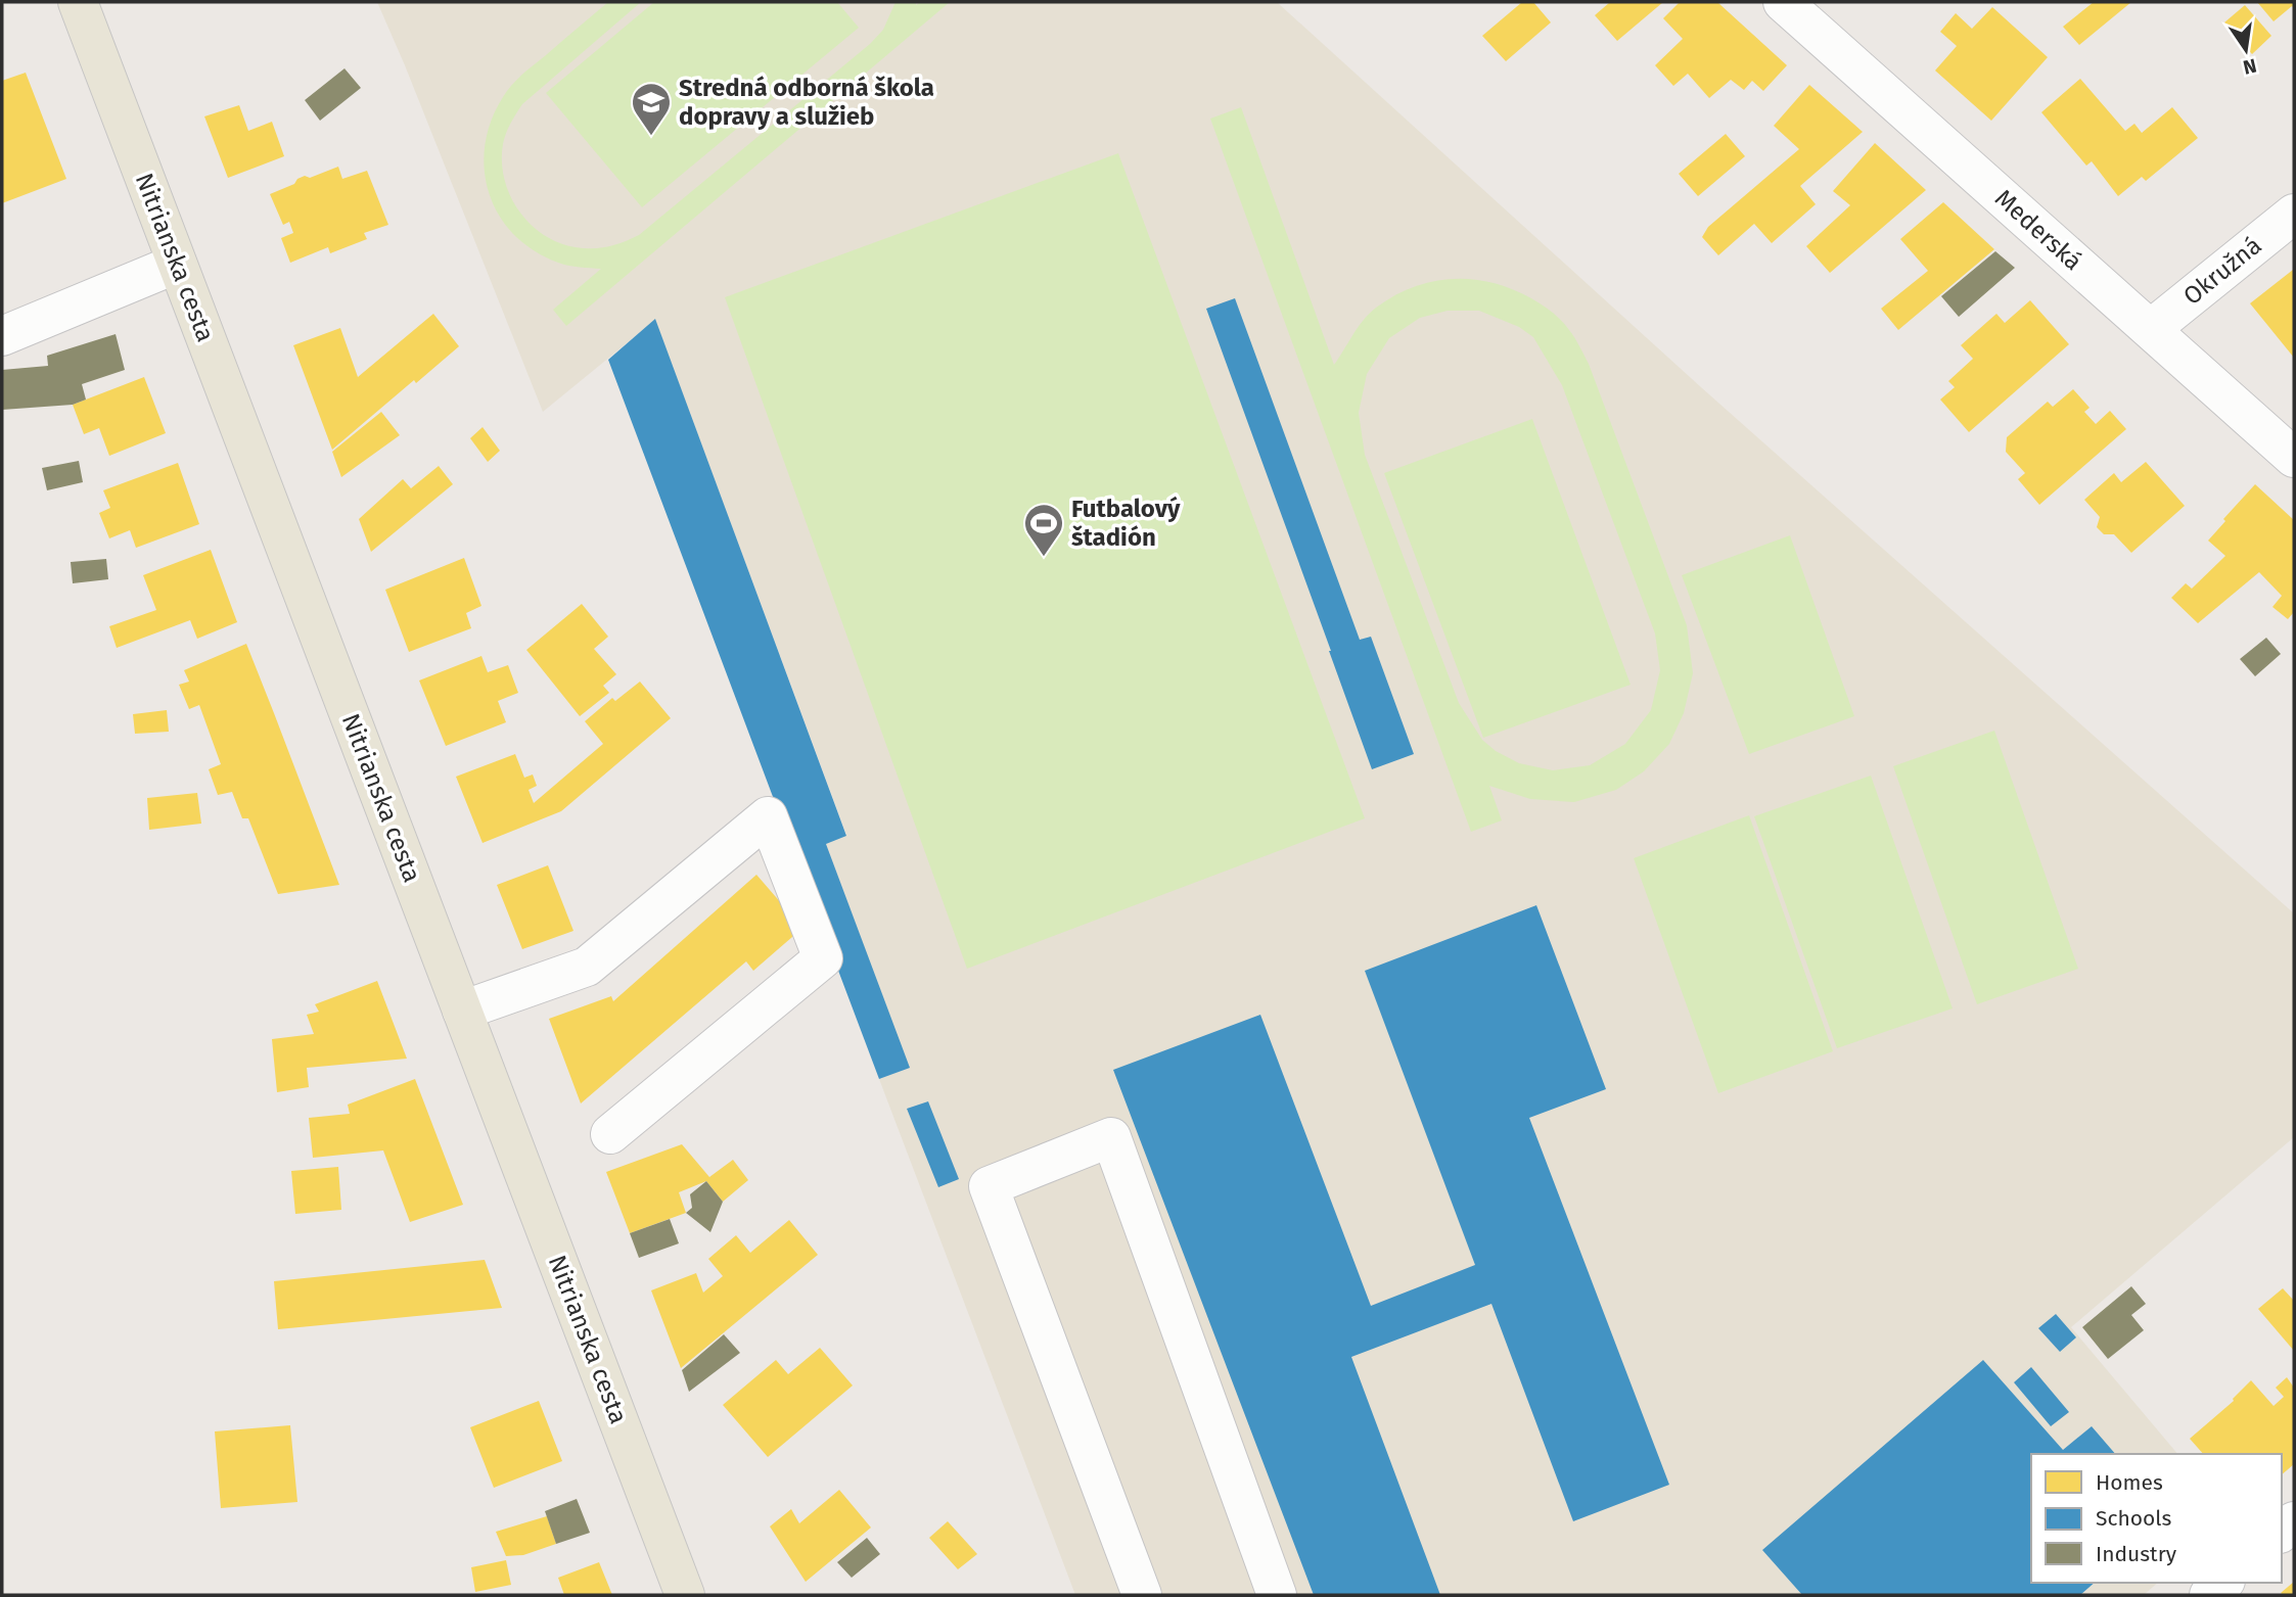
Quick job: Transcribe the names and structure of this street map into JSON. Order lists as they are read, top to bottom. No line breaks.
{"streets":{"main road":["Nitrianska cesta"],"street":["Mederská","Okružná"]},"crossings":[["Mederská","Okružná"]],"places":{"school or university":["Stredná odborná škola dopravy a služieb"],"sports":["Futbalový štadión"]},"legend":["Homes","Schools","Industry"],"north":"bottom"}
